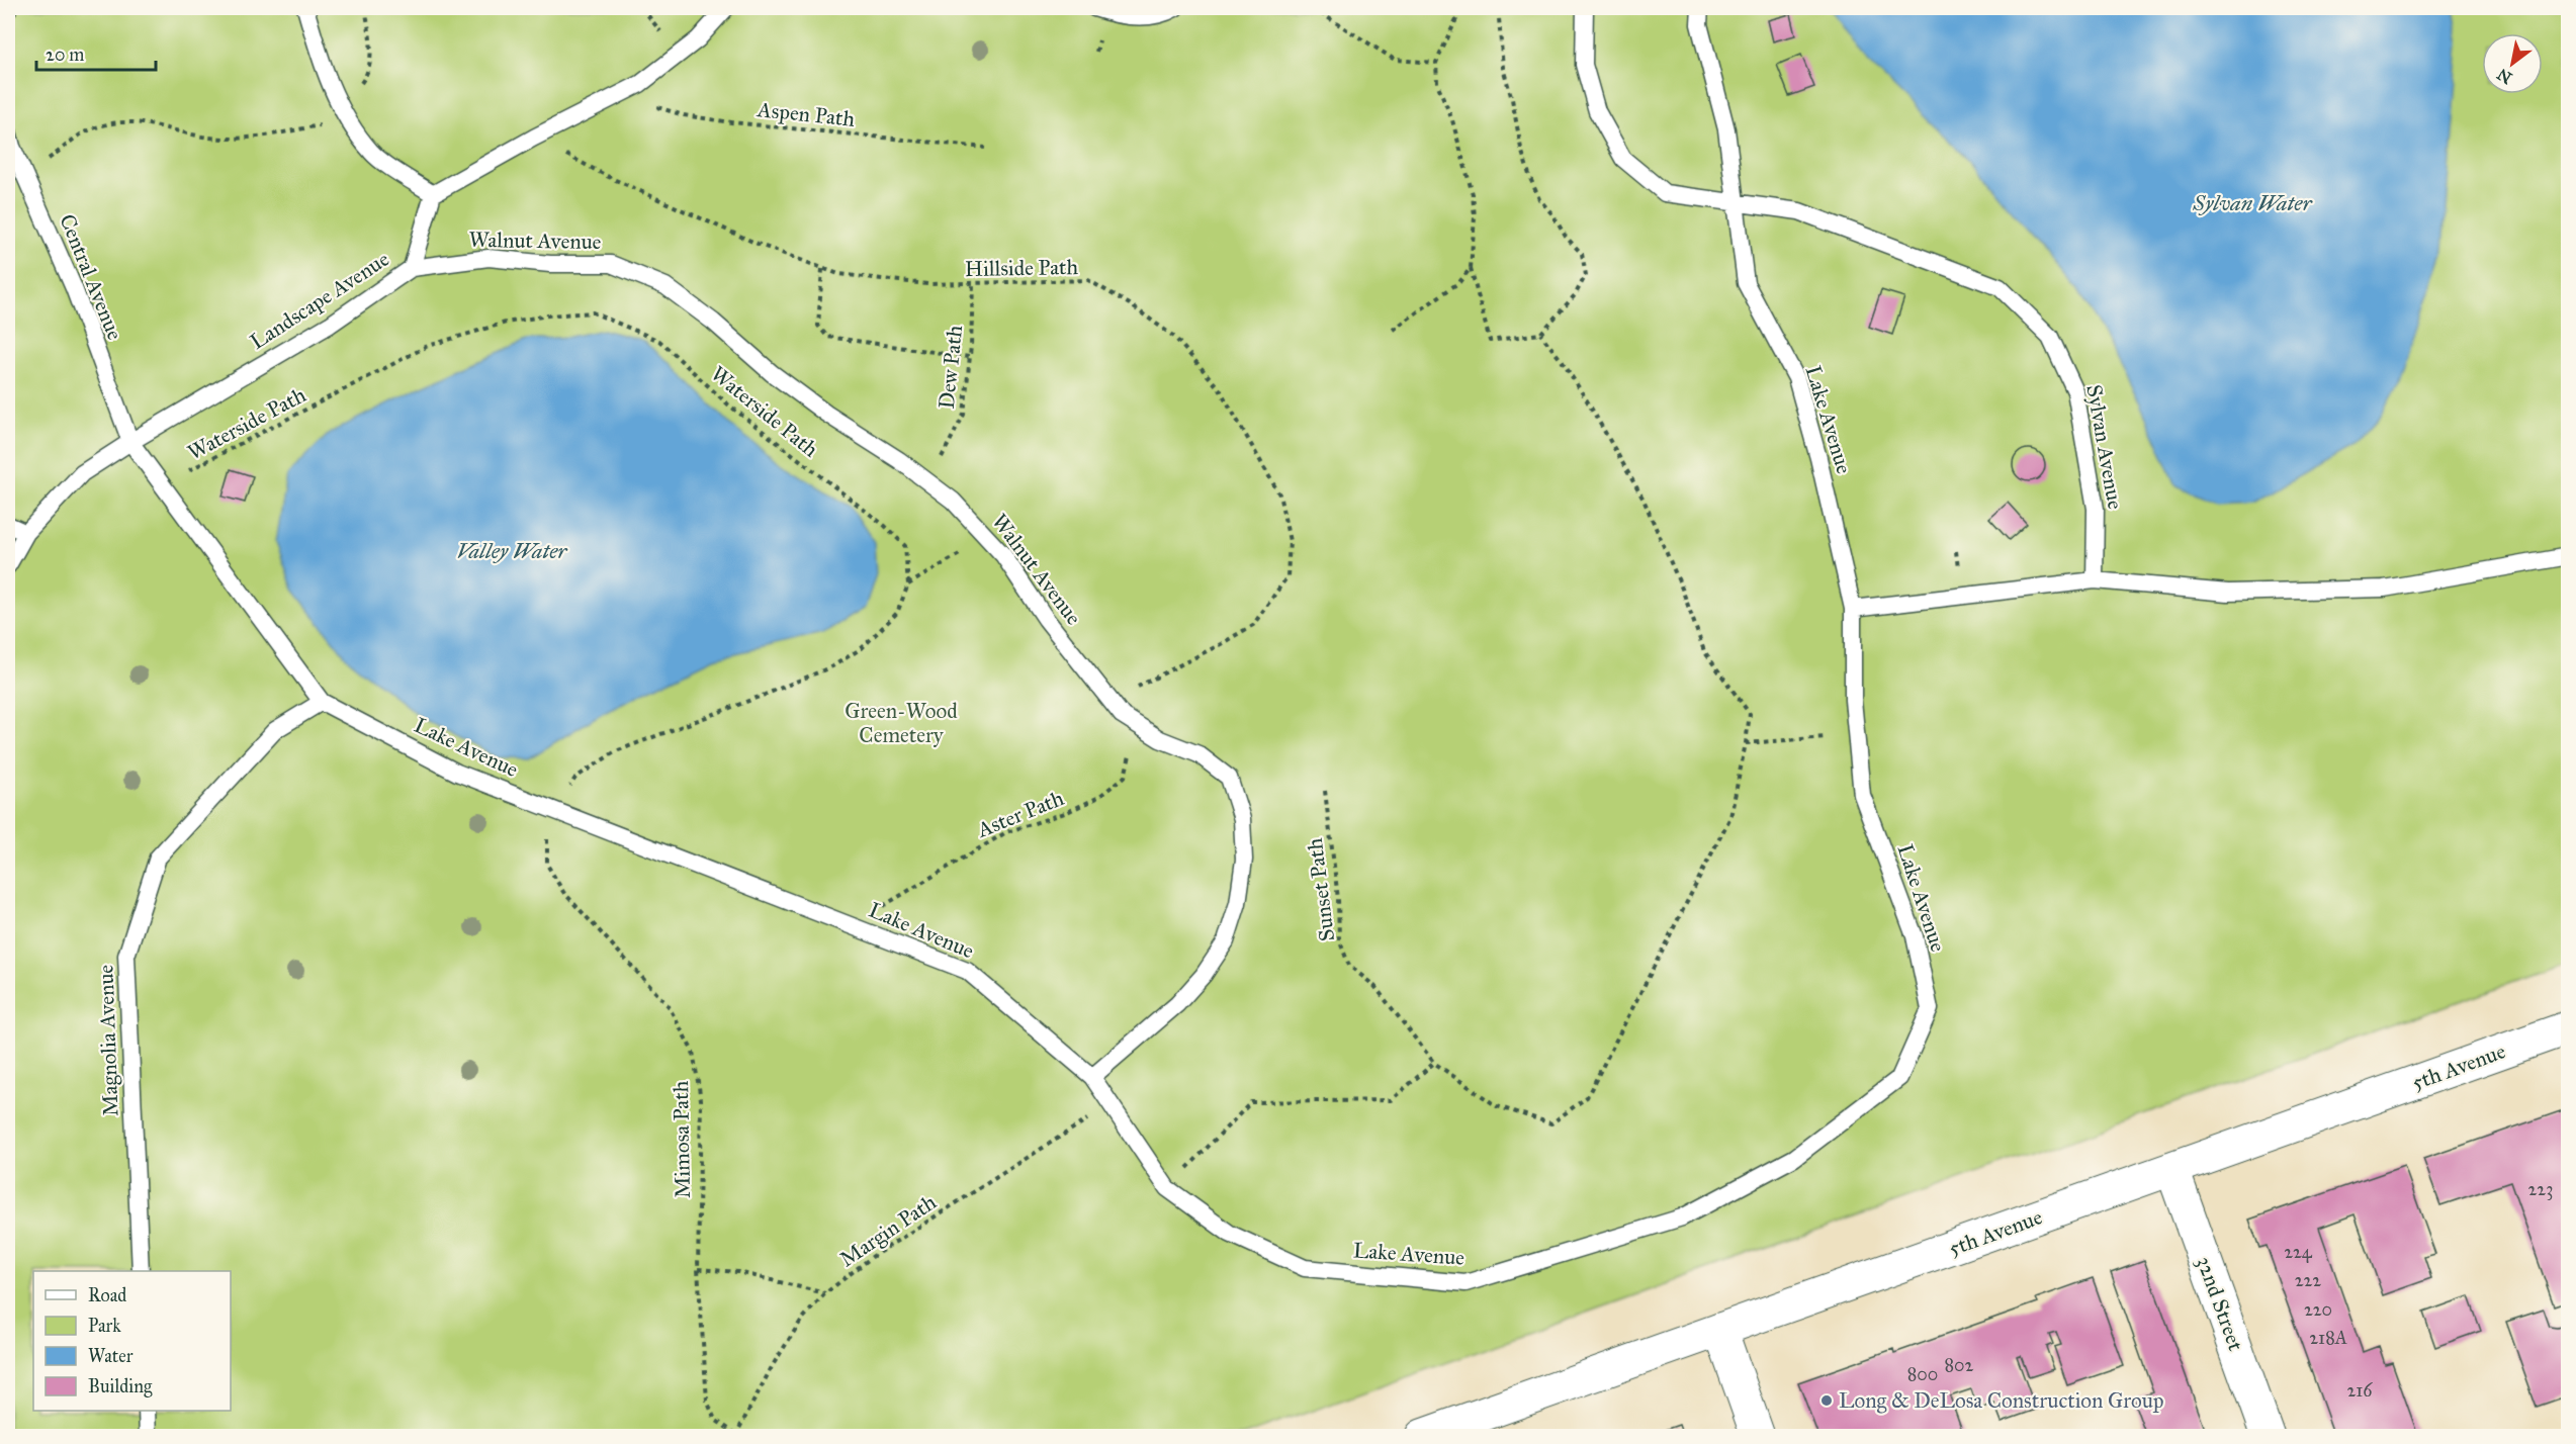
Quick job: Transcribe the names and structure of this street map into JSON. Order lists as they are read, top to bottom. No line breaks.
{"streets":{"street":["5th Avenue","32nd Street"],"lane":["Walnut Avenue","Central Avenue","Landscape Avenue","Lake Avenue","Sylvan Avenue","Magnolia Avenue"],"path":["Aspen Path","Hillside Path","Dew Path","Waterside Path","Aster Path","Sunset Path","Mimosa Path","Margin Path"]},"crossings":[["Walnut Avenue","Hillside Path"],["Walnut Avenue","Landscape Avenue"],["Walnut Avenue","Dew Path"],["Walnut Avenue","Lake Avenue"],["Walnut Avenue","Aster Path"],["Hillside Path","Dew Path"],["Central Avenue","Landscape Avenue"],["Central Avenue","Lake Avenue"],["Landscape Avenue","Lake Avenue"],["Waterside Path","Lake Avenue"],["Waterside Path","Mimosa Path"],["Lake Avenue","Sylvan Avenue"],["Lake Avenue","Aster Path"],["Lake Avenue","Magnolia Avenue"],["Lake Avenue","Mimosa Path"],["Lake Avenue","Margin Path"],["5th Avenue","32nd Street"],["Mimosa Path","Margin Path"]],"water":["Sylvan Water","Valley Water"],"parks":["Green-Wood Cemetery"],"places":["Long & DeLosa Construction Group"],"house_numbers":["223","224","222","220","218A","802","800","216"],"legend":["Road","Park","Water","Building"],"scale_bar":"20 m","north":"bottom left"}
